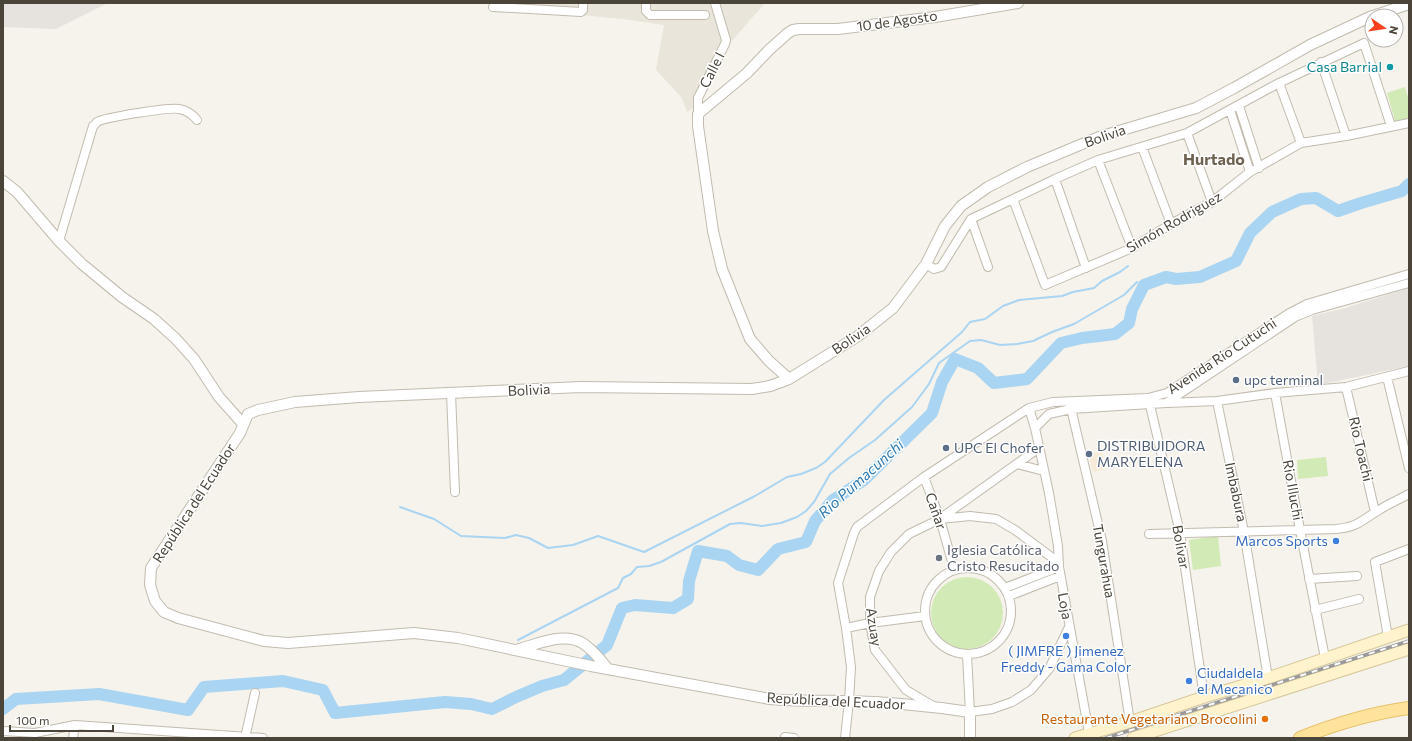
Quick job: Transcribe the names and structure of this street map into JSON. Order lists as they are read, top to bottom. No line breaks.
{"streets":{"street":["10 de Agosto","Calle I","Bolivia","Simón Rodriguez","Avenida Rio Cutuchi","Rio Toachi","Rio Illuchi","Imbabura","República del Ecuador","Cañar","Bolivar","Tungurahua","Loja","Azuay"]},"crossings":[["10 de Agosto","Calle I"],["Bolivia","República del Ecuador"],["Avenida Rio Cutuchi","República del Ecuador"],["Avenida Rio Cutuchi","Cañar"],["Avenida Rio Cutuchi","Bolivar"],["Avenida Rio Cutuchi","Tungurahua"],["Avenida Rio Cutuchi","Loja"],["República del Ecuador","Azuay"],["Cañar","Azuay"],["Loja","Azuay"]],"districts":["Hurtado"],"water":["Rio Pumacunchi"],"places":["Casa Barrial","upc terminal","UPC El Chofer","DISTRIBUIDORA MARYELENA","Marcos Sports","Iglesia Católica Cristo Resucitado","( JIMFRE ) Jimenez Freddy - Gama Color","Ciudaldela el Mecanico","Restaurante Vegetariano Brocolini"],"scale_bar":"100 m","north":"right"}
